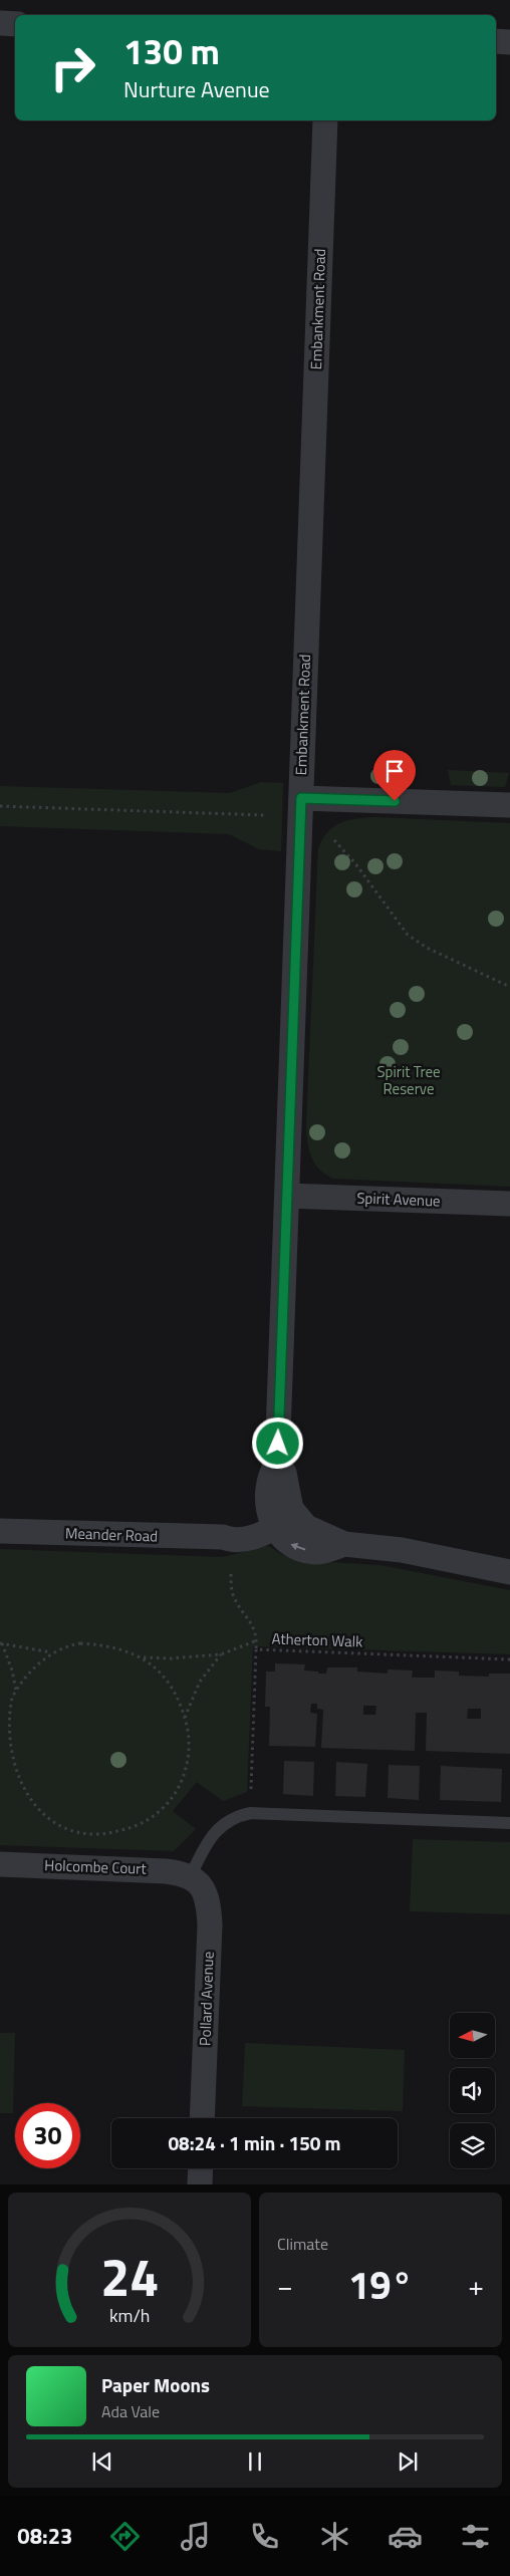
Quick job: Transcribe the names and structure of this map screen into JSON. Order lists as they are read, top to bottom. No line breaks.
{"streets":{"street":["Embankment Road","Spirit Avenue","Meander Road","Holcombe Court","Pollard Avenue"],"path":["Atherton Walk"]},"crossings":[["Embankment Road","Spirit Avenue"],["Embankment Road","Meander Road"],["Holcombe Court","Pollard Avenue"]],"parks":["Spirit Tree Reserve"],"north":"left","page":{"turn":["130 m","Nurture Avenue"],"limit":"30","trip":"08:24 · 1 min · 150 m","tile":"Climate","heat":["−","19°","+"],"song":["Paper Moons","Ada Vale"],"tabs":"08:23","gauge":["24","km/h"]}}
